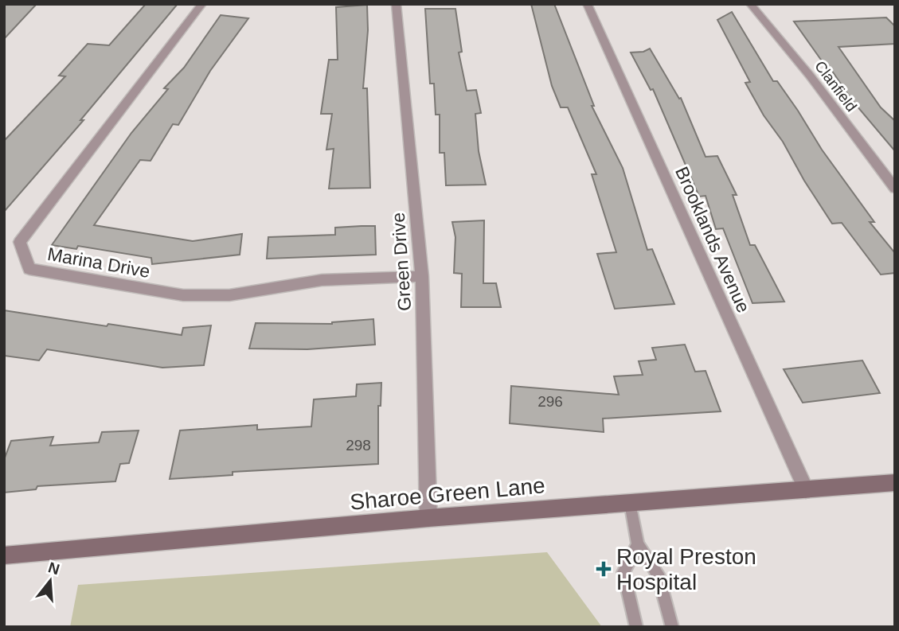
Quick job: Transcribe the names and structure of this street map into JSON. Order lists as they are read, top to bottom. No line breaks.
{"streets":{"street":["Clanfield","Brooklands Avenue","Green Drive","Marina Drive","Sharoe Green Lane"]},"crossings":[["Brooklands Avenue","Sharoe Green Lane"],["Green Drive","Marina Drive"],["Green Drive","Sharoe Green Lane"]],"places":{"health":["Royal Preston Hospital"]},"house_numbers":["296","298"],"north":"top"}
